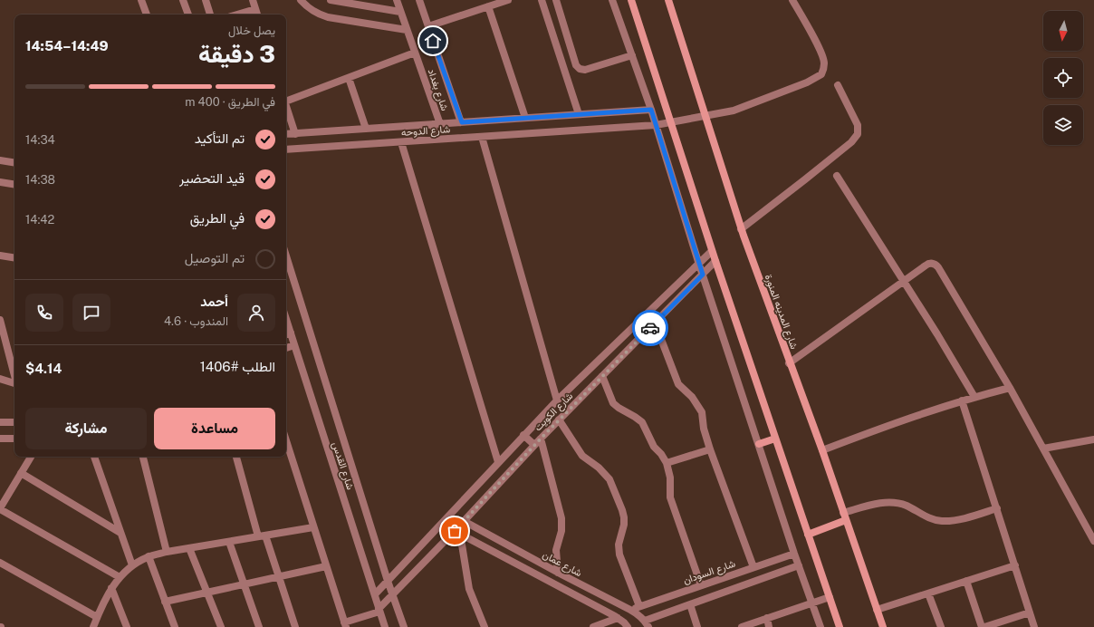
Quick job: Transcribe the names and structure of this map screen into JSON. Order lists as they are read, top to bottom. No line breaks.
{"streets":{"main road":["شارع المدينه المنورة"],"street":["شارع بغداد","شارع الدوحه","شارع الكويت","شارع القدس","شارع عمان","شارع السودان"]},"crossings":[["شارع بغداد","شارع الدوحه"],["شارع الدوحه","شارع المدينه المنورة"],["شارع الكويت","شارع القدس"],["شارع الكويت","شارع عمان"],["شارع عمان","شارع السودان"]],"north":"bottom","page":{"heading":["3 دقيقة","يصل خلال","14:49–14:54"],"panel":["أحمد","المندوب · 4.6","الطلب #1406","$4.14"],"bar":"في الطريق · 400 m","list":[["تم التأكيد","14:34"],["قيد التحضير","14:38"],["في الطريق","14:42"],"تم التوصيل"],"buttons":["مساعدة","مشاركة"]}}
